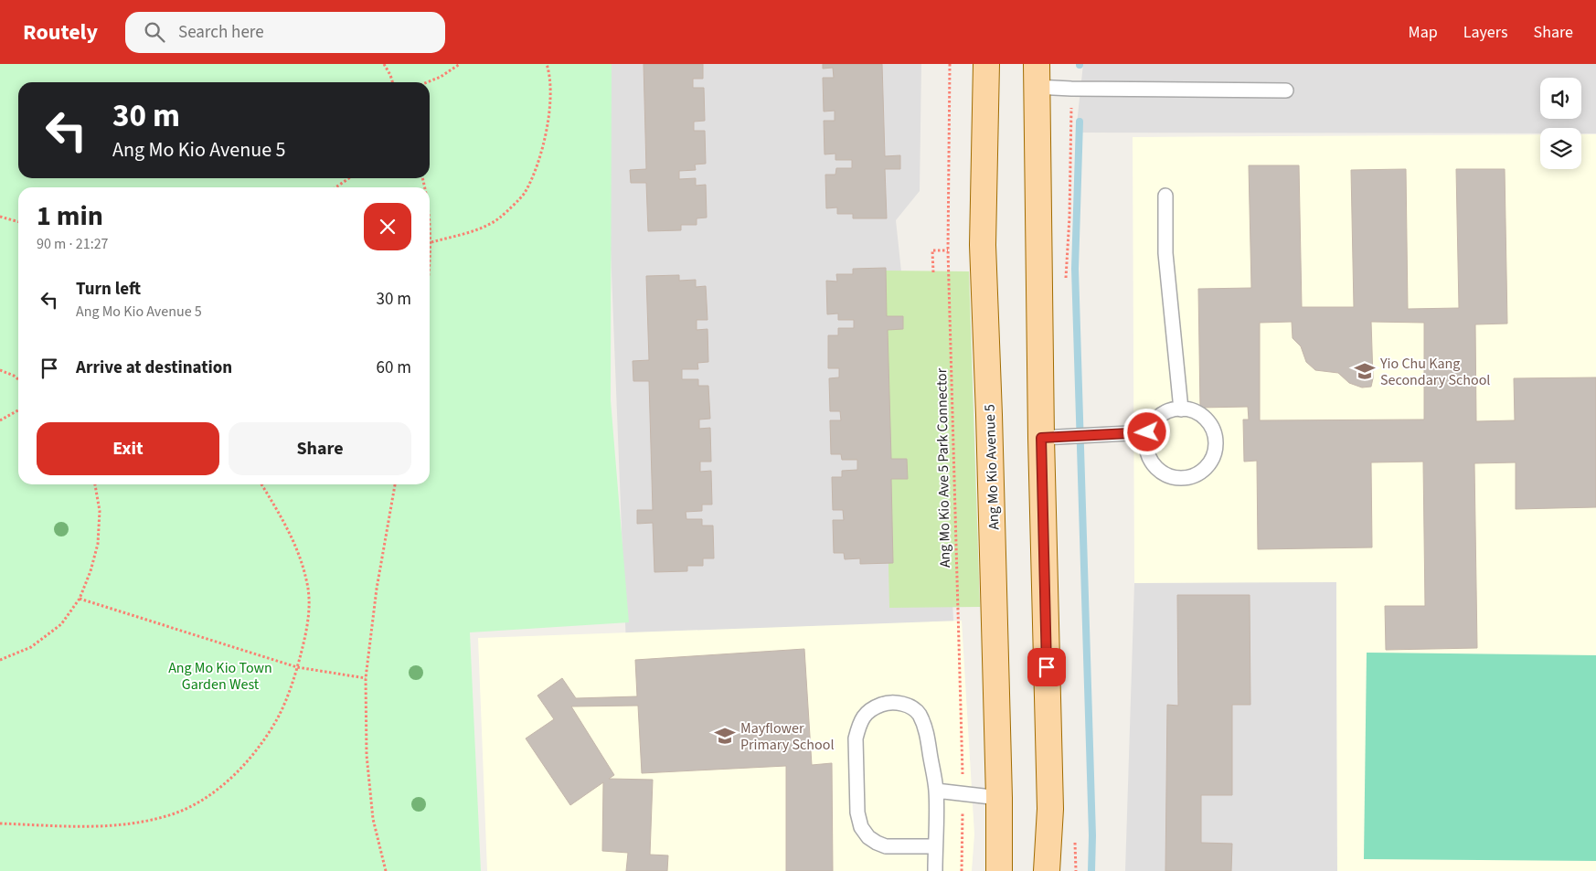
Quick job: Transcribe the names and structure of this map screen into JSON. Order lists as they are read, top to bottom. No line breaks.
{"streets":{"main road":["Ang Mo Kio Avenue 5"],"path":["Ang Mo Kio Ave 5 Park Connector"]},"parks":["Ang Mo Kio Town Garden West"],"places":{"school or university":["Yio Chu Kang Secondary School","Mayflower Primary School"]},"page":{"header":"Routely","search":"Search here","nav":["Map","Layers","Share"],"turn":["30 m","Ang Mo Kio Avenue 5"],"heading":["1 min","90 m · 21:27"],"list":[{"name":"Turn left","note":"Ang Mo Kio Avenue 5","value":"30 m"},{"name":"Arrive at destination","value":"60 m"}],"buttons":["Exit","Share"]}}
